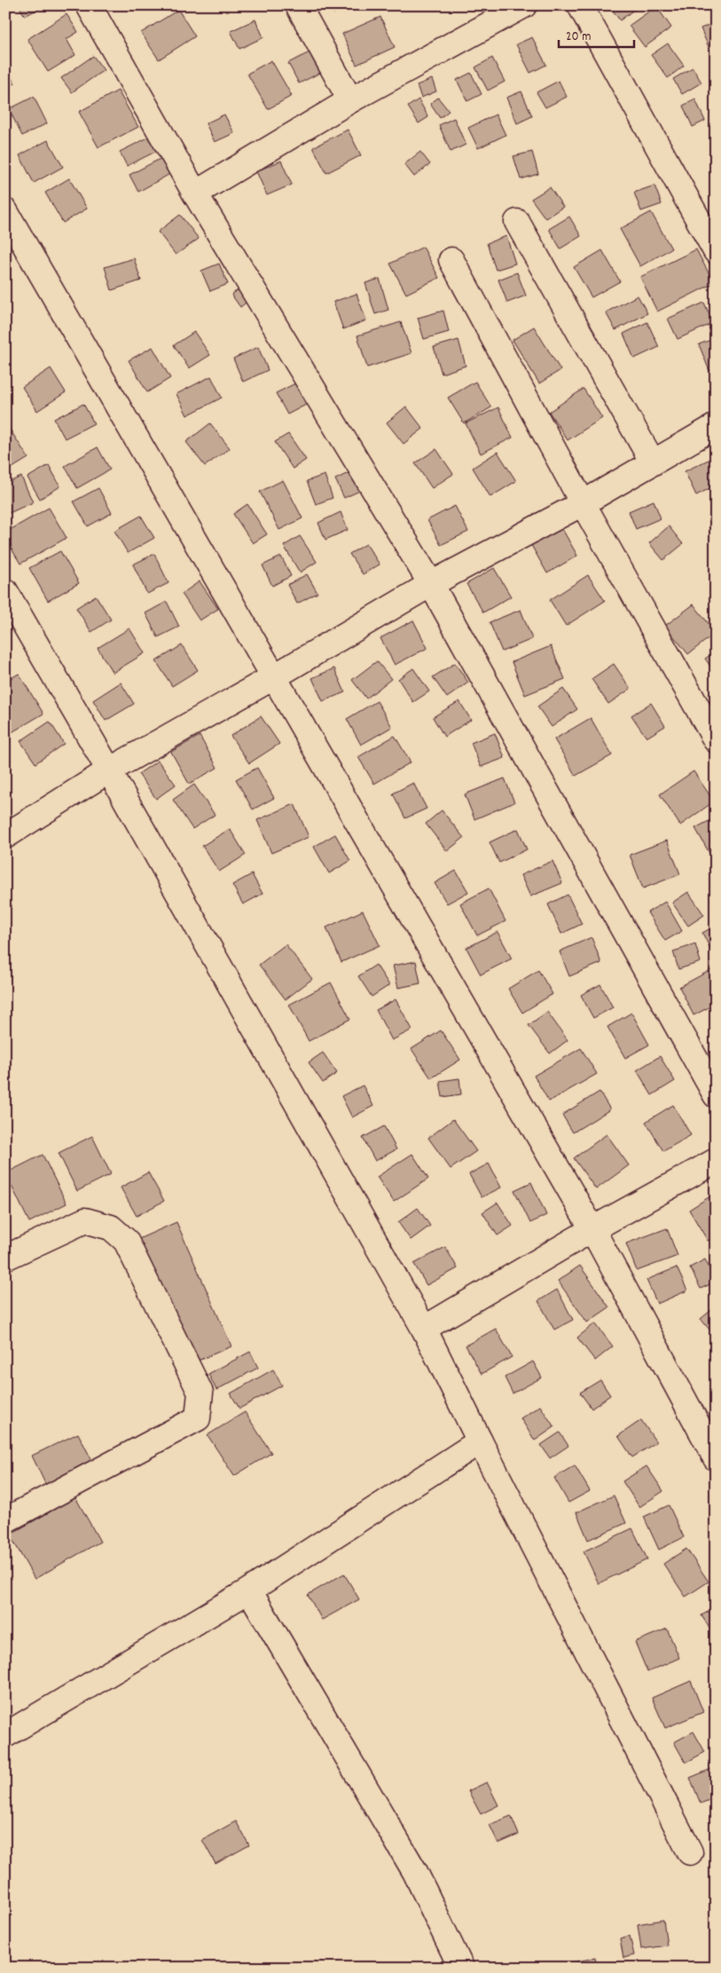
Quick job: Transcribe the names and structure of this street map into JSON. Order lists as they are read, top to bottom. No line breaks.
{"scale_bar":"20 m"}
